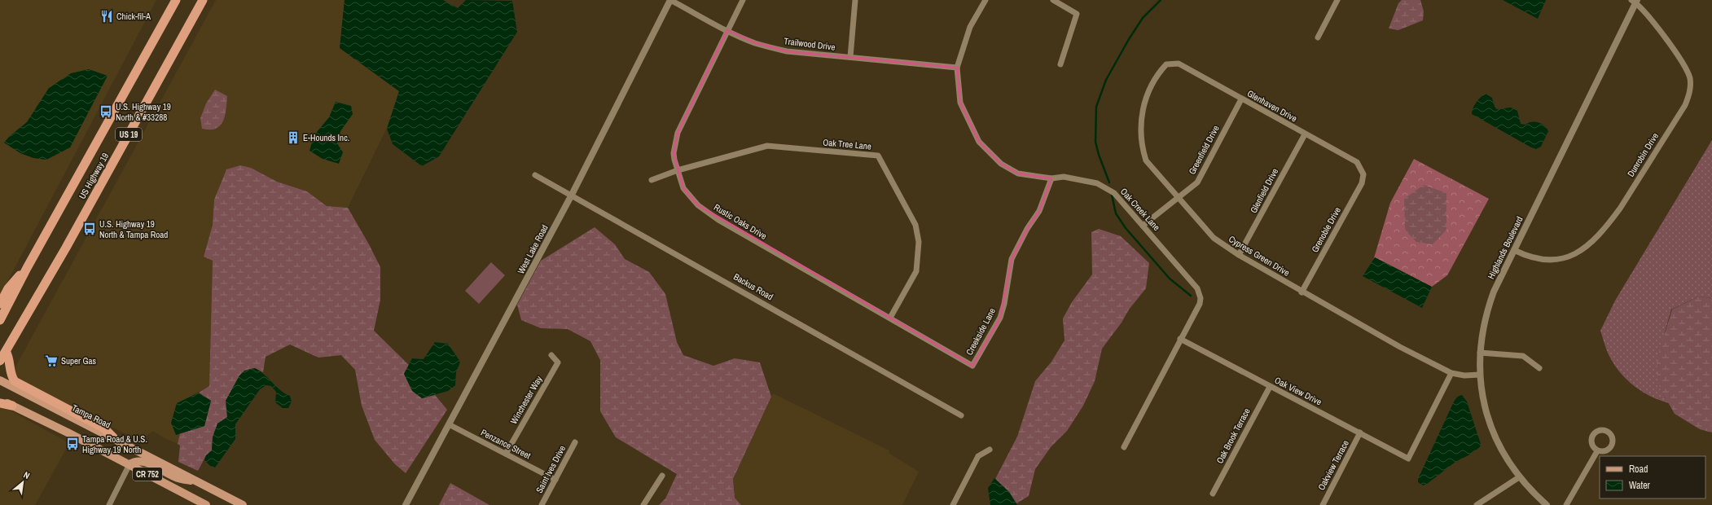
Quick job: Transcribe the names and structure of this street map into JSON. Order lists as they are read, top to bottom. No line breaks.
{"streets":{"highway":["US 19","US Highway 19"],"main road":["Tampa Road","CR 752"],"street":["Trailwood Drive","Glenhaven Drive","Oak Tree Lane","Greenfield Drive","Dunrobin Drive","Glenfield Drive","Oak Creek Lane","Rustic Oaks Drive","Grenoble Drive","Highlands Boulevard","West Lake Road","Cypress Green Drive","Backus Road","Creekside Lane","Oak View Drive","Winchester Way","Oak Brook Terrace","Penzance Street","Oakview Terrace","Saint Ives Drive"]},"crossings":[["Trailwood Drive","Oak Creek Lane"],["Trailwood Drive","Rustic Oaks Drive"],["Trailwood Drive","West Lake Road"],["Glenhaven Drive","Greenfield Drive"],["Glenhaven Drive","Glenfield Drive"],["Glenhaven Drive","Grenoble Drive"],["Glenhaven Drive","Cypress Green Drive"],["Oak Tree Lane","Rustic Oaks Drive"],["Greenfield Drive","Oak Creek Lane"],["Greenfield Drive","Cypress Green Drive"],["Dunrobin Drive","Highlands Boulevard"],["Glenfield Drive","Cypress Green Drive"],["Oak Creek Lane","Creekside Lane"],["Oak Creek Lane","Oak View Drive"],["Rustic Oaks Drive","Creekside Lane"],["Grenoble Drive","Cypress Green Drive"],["Highlands Boulevard","Cypress Green Drive"],["West Lake Road","Backus Road"],["West Lake Road","Penzance Street"],["Cypress Green Drive","Oak View Drive"],["Oak View Drive","Oak Brook Terrace"],["Oak View Drive","Oakview Terrace"],["Winchester Way","Penzance Street"],["Penzance Street","Saint Ives Drive"]],"places":{"restaurant":["Chick-fil-A"],"bus stop":["U.S. Highway 19 North & #33288","U.S. Highway 19 North & Tampa Road","Tampa Road & U.S. Highway 19 North"],"building":["E-Hounds Inc."],"supermarket":["Super Gas"]},"legend":["Road","Water"],"north":"top right"}
